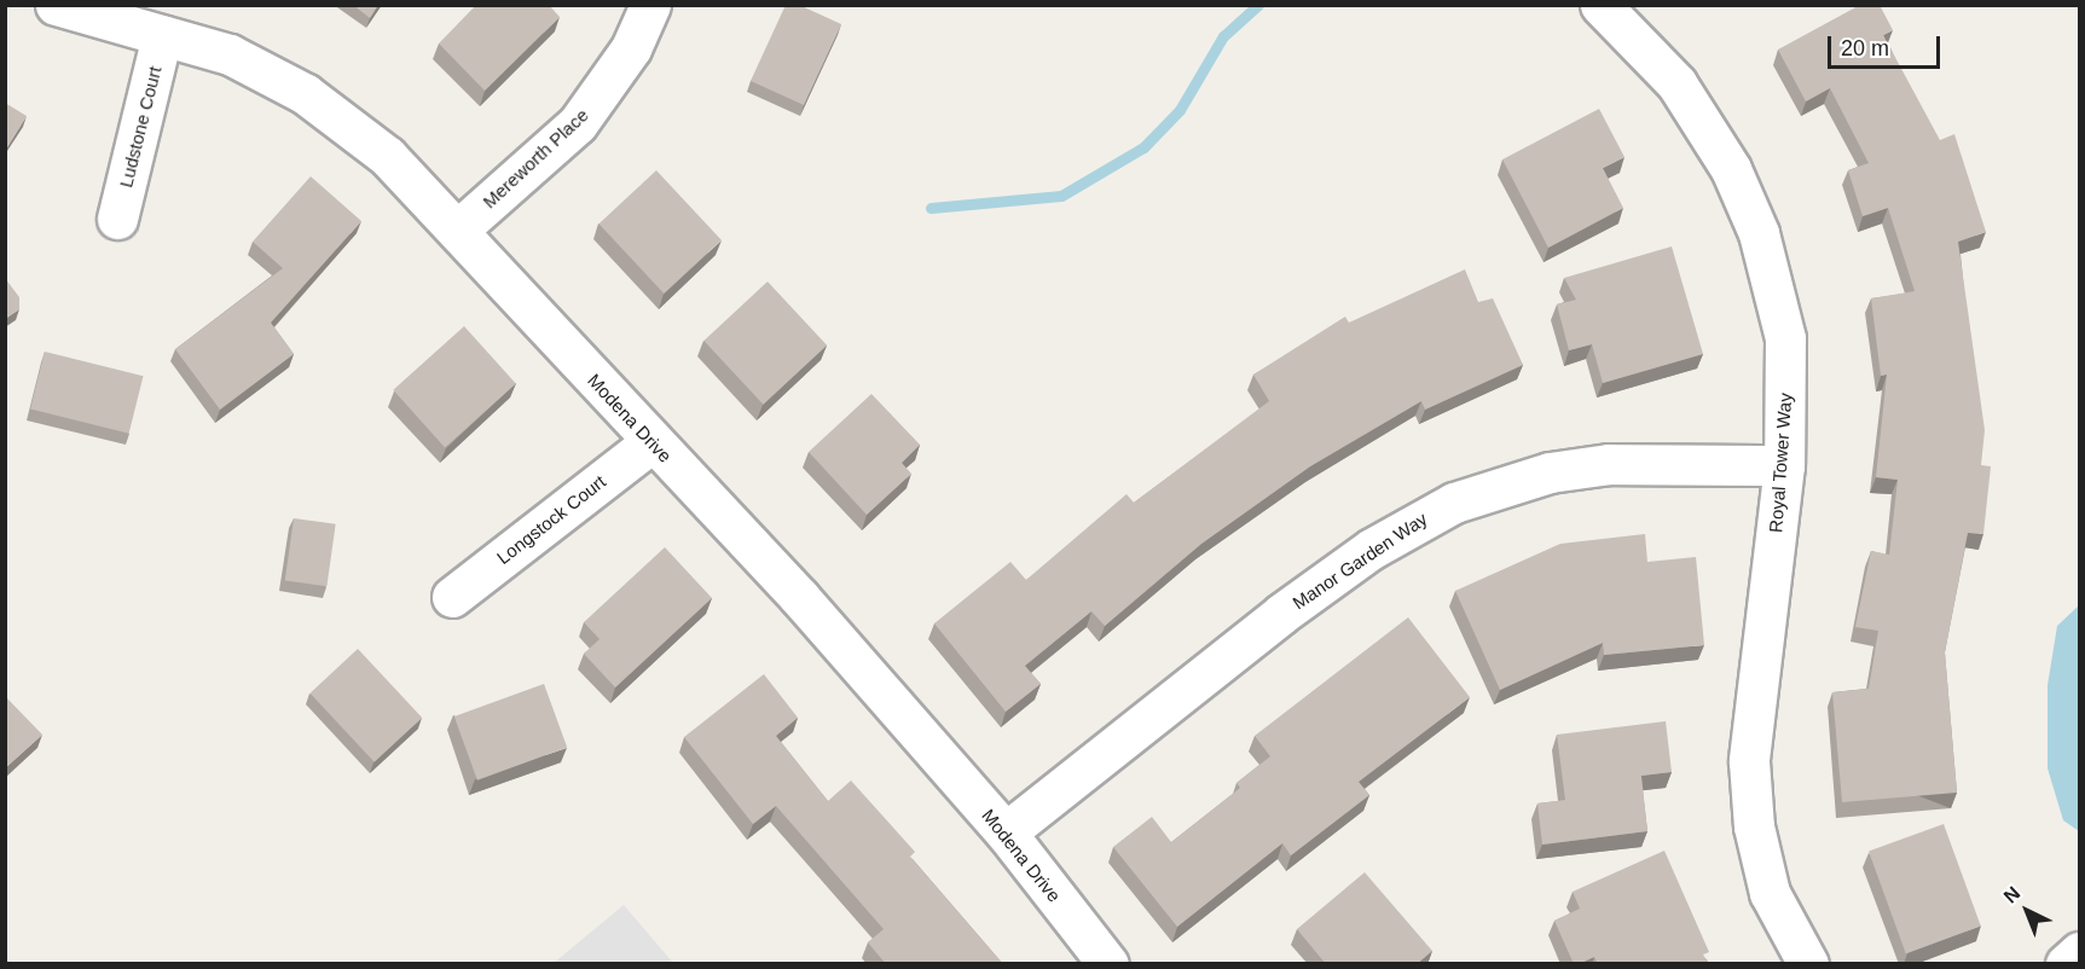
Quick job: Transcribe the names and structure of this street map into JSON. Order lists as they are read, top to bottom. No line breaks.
{"streets":{"street":["Ludstone Court","Mereworth Place","Modena Drive","Royal Tower Way","Longstock Court","Manor Garden Way"]},"crossings":[["Ludstone Court","Modena Drive"],["Mereworth Place","Modena Drive"],["Modena Drive","Longstock Court"],["Modena Drive","Manor Garden Way"],["Royal Tower Way","Manor Garden Way"]],"scale_bar":"20 m","north":"top left"}
